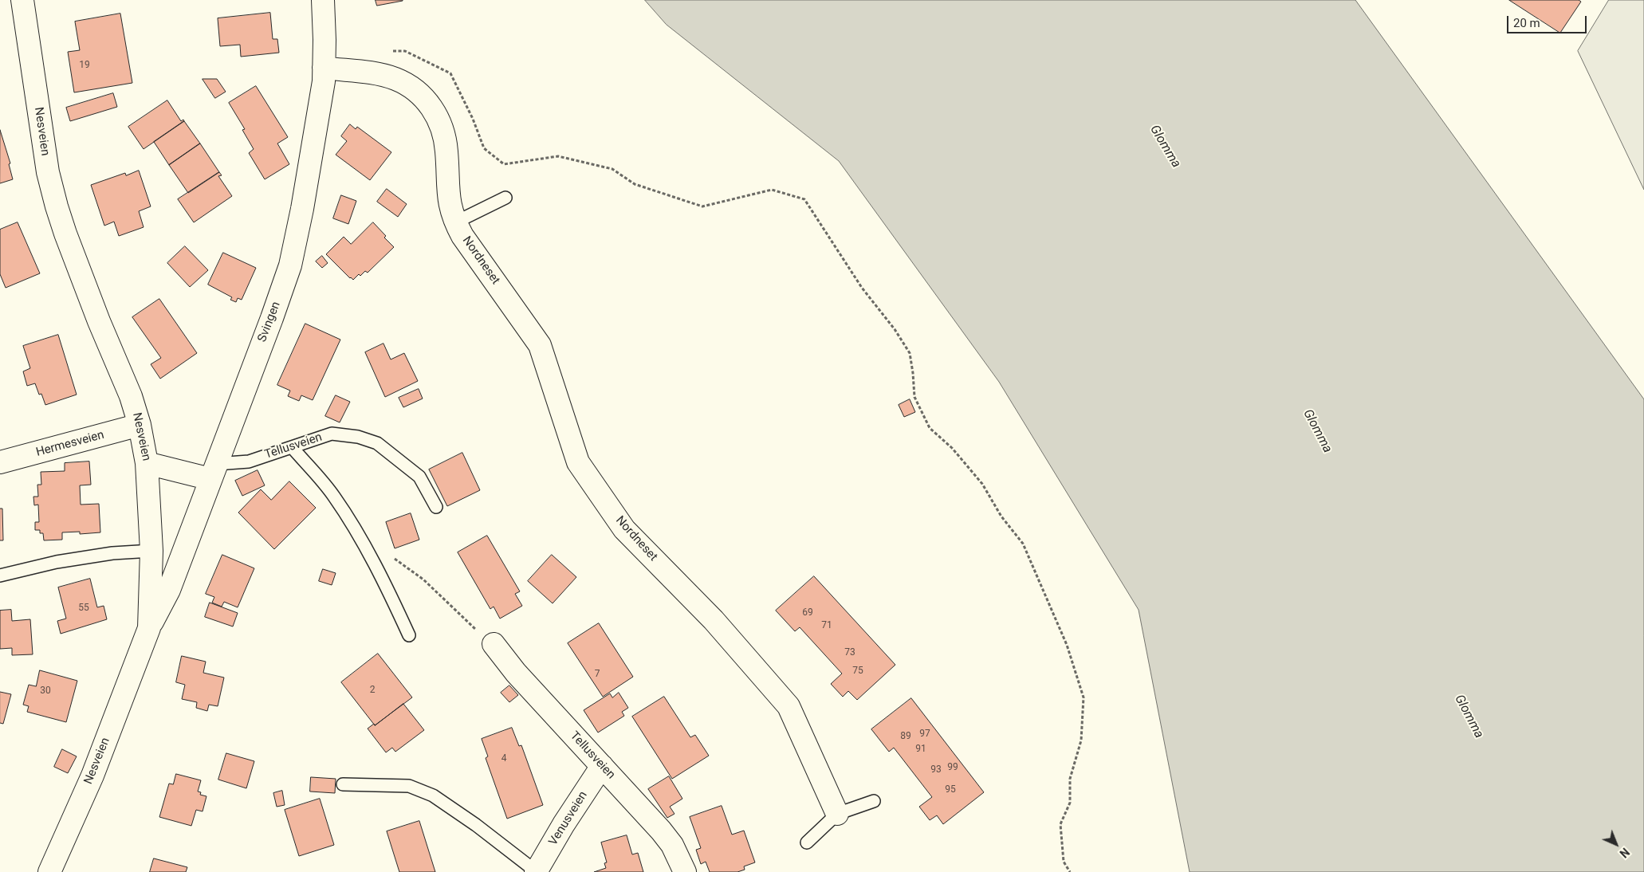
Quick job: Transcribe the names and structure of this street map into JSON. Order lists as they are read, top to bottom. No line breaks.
{"streets":{"street":["Nesveien","Nordneset","Svingen","Hermesveien","Tellusveien","Venusveien"]},"crossings":[["Nesveien","Svingen"],["Nesveien","Hermesveien"],["Nordneset","Svingen"],["Svingen","Tellusveien"],["Tellusveien","Venusveien"]],"water":["Glomma"],"house_numbers":["19","55","69","71","73","75","7","2","30","97","89","91","4","99","93","95"],"scale_bar":"20 m","north":"bottom right"}
